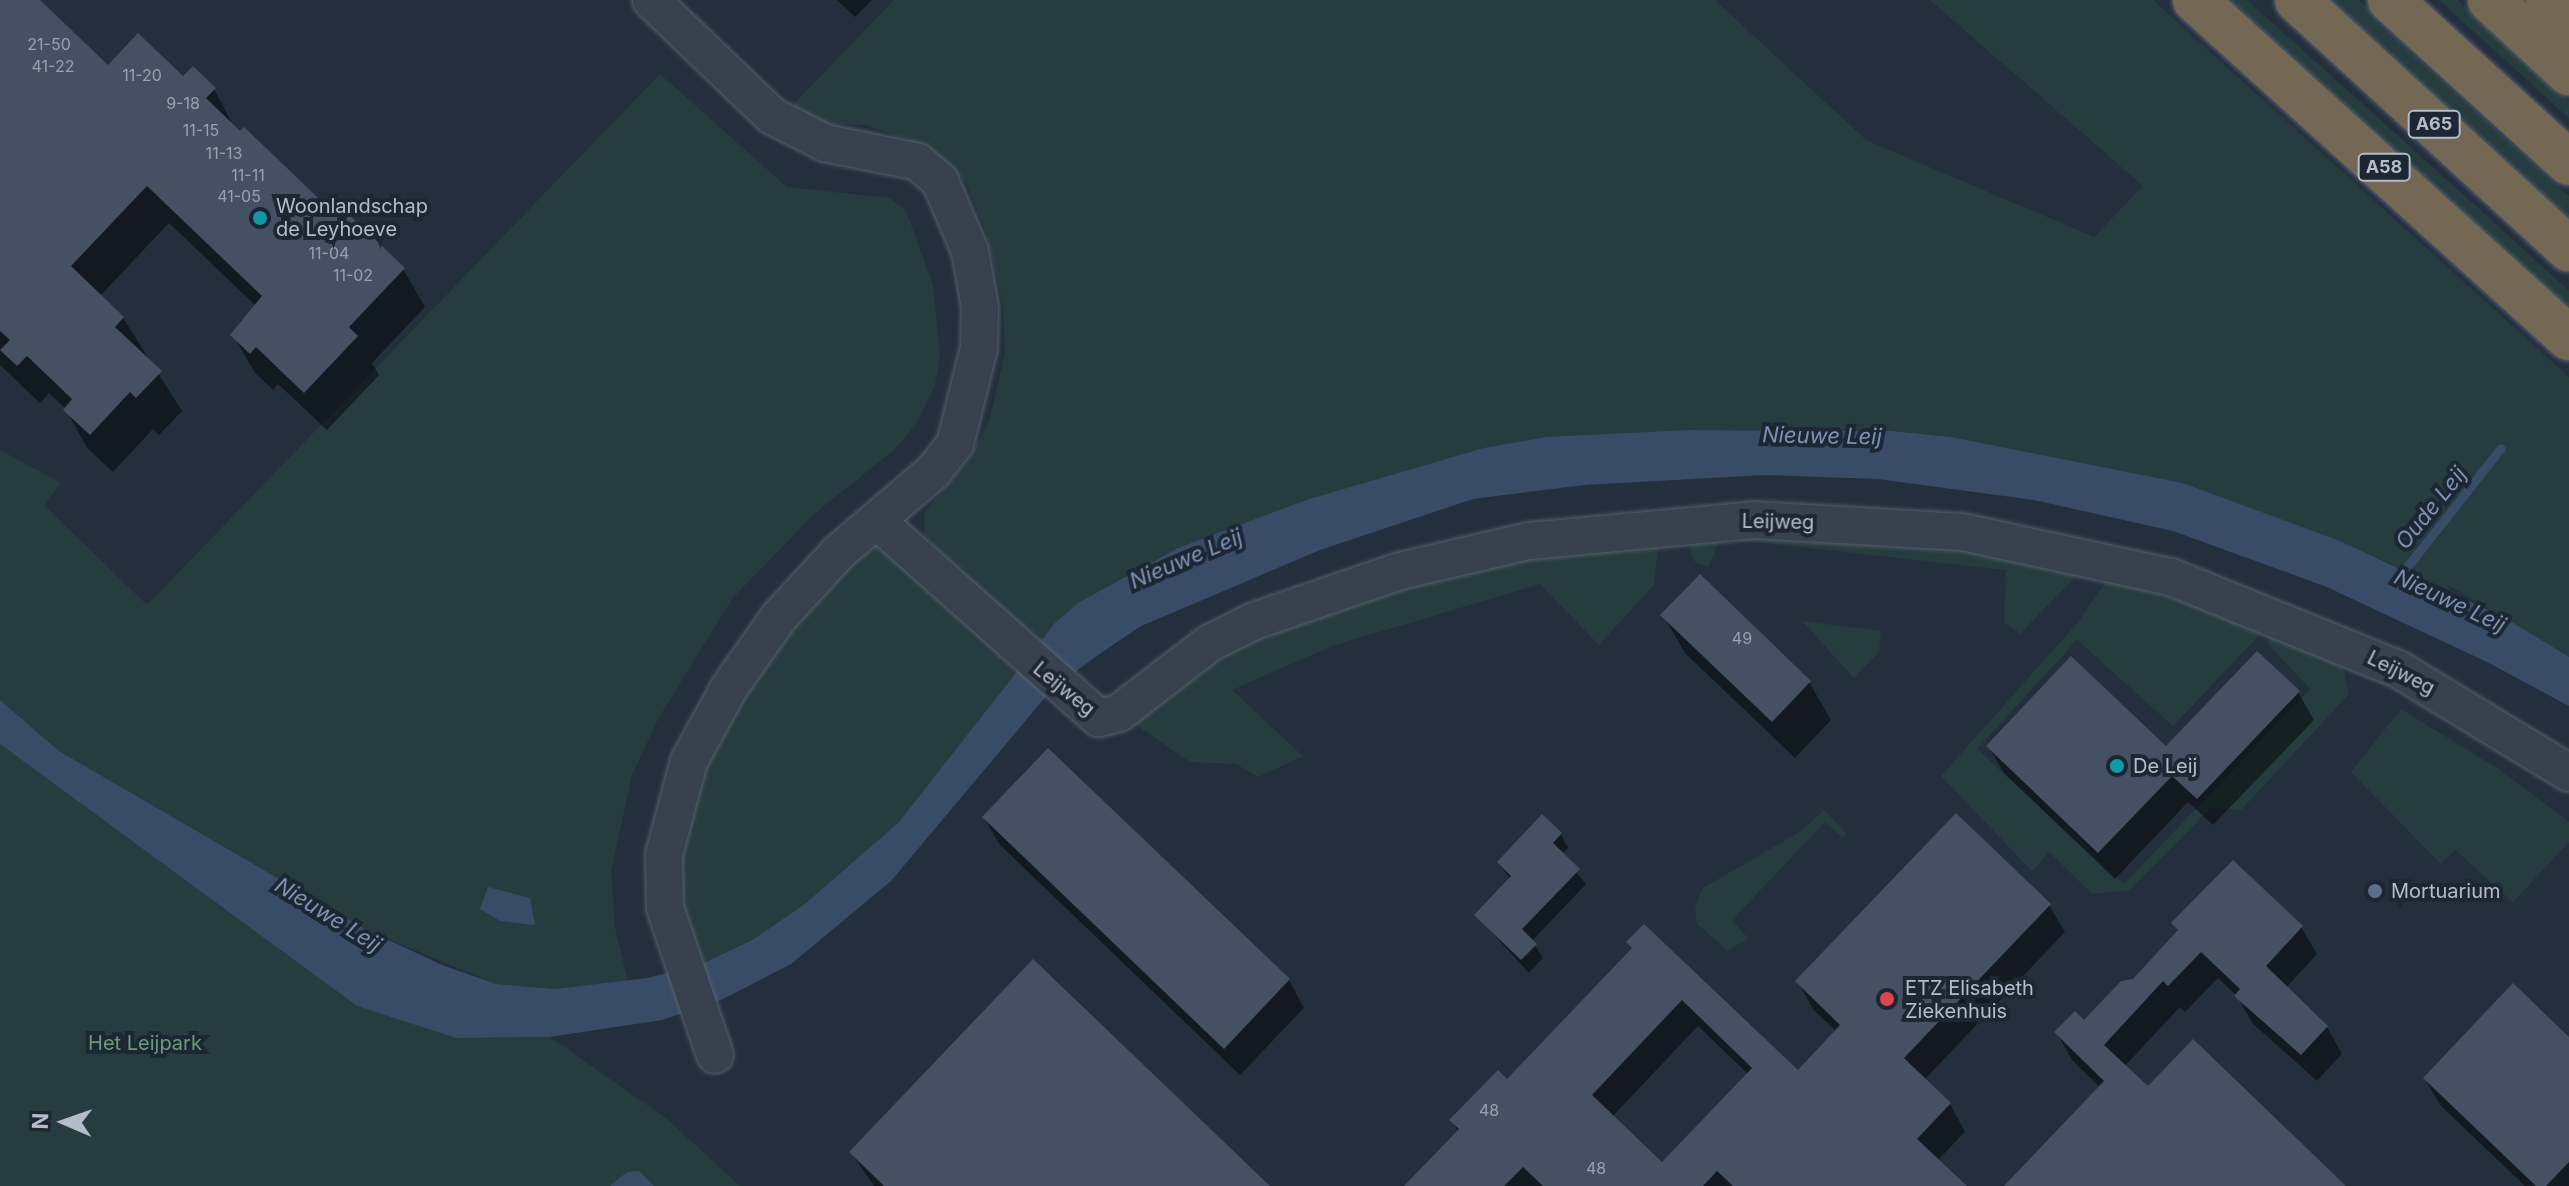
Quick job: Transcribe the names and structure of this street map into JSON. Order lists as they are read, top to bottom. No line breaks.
{"streets":{"highway":["A65","A58"],"street":["Leijweg"]},"water":["Nieuwe Leij","Oude Leij"],"parks":["Het Leijpark"],"places":["Woonlandschap de Leyhoeve","De Leij","Mortuarium","ETZ Elisabeth Ziekenhuis"],"house_numbers":["21-50","41-22","11-20","9-18","11-15","11-13","11-11","41-05","11-04","11-02","49","48","48"],"north":"left"}
